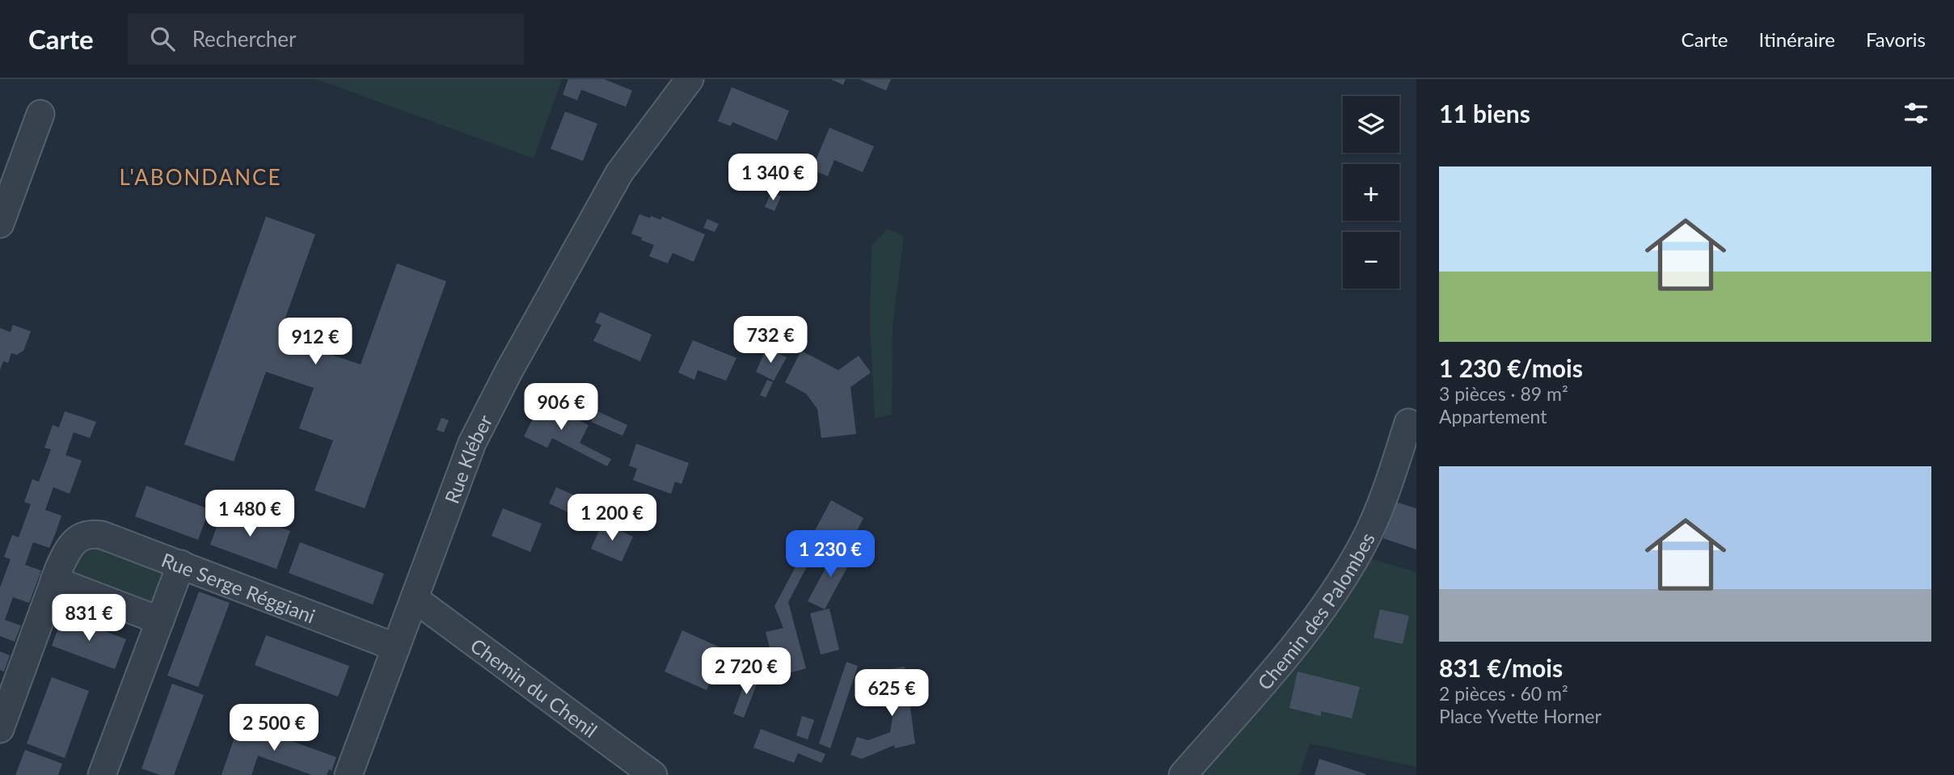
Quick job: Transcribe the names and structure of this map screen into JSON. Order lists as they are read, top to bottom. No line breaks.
{"streets":{"street":["Rue Kléber","Rue Serge Réggiani","Chemin des Palombes","Chemin du Chenil"]},"crossings":[["Rue Kléber","Rue Serge Réggiani"],["Rue Kléber","Chemin du Chenil"]],"districts":["L'ABONDANCE"],"page":{"header":"Carte","search":"Rechercher","nav":["Carte","Itinéraire","Favoris"],"heading":"11 biens","map_buttons":["+","−"],"list":[{"name":"1 230 €/mois","note":"3 pièces · 89 m² · Appartement"},{"name":"831 €/mois","note":"2 pièces · 60 m² · Place Yvette Horner"}],"price":["1 340 €","732 €","912 €","906 €","1 480 €","1 200 €","1 230 €","831 €","2 720 €","625 €","2 500 €"]}}
